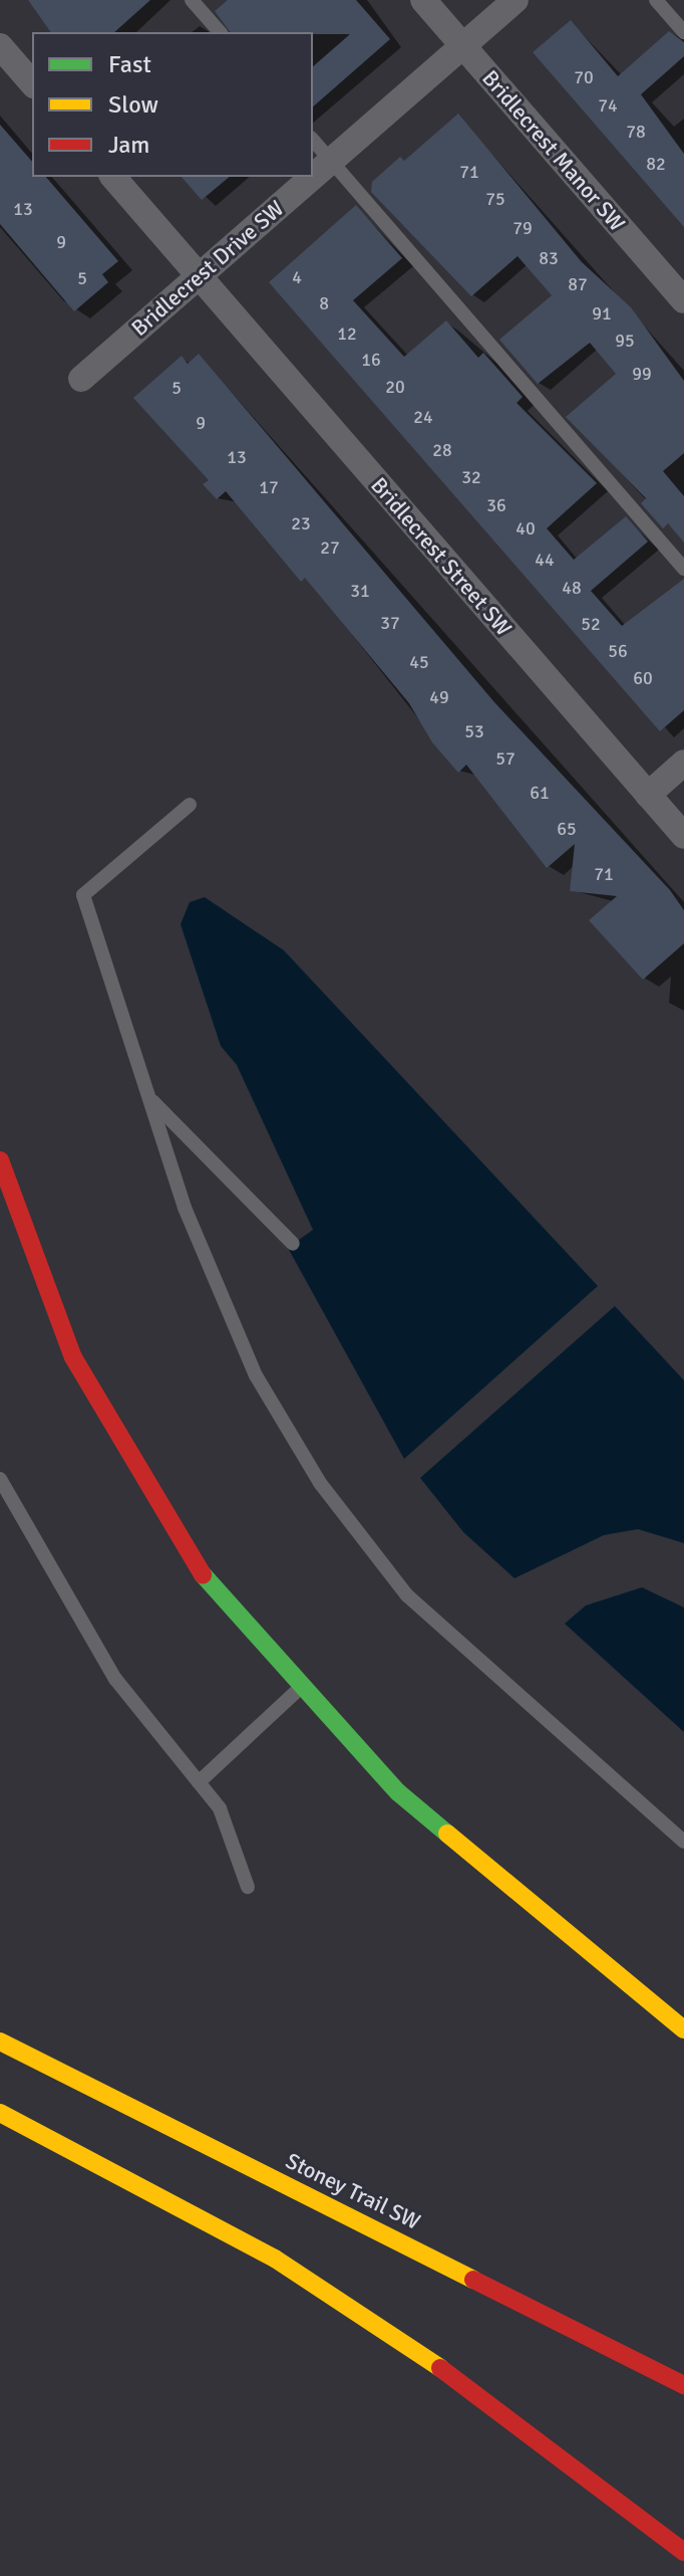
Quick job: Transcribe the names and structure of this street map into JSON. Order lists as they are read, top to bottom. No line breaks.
{"streets":{"highway":["Stoney Trail SW"],"street":["Bridlecrest Manor SW","Bridlecrest Drive SW","Bridlecrest Street SW"]},"crossings":[["Bridlecrest Manor SW","Bridlecrest Drive SW"],["Bridlecrest Drive SW","Bridlecrest Street SW"]],"house_numbers":["70","74","78","82","71","75","13","79","9","83","4","5","87","8","91","12","95","16","99","20","5","24","9","28","13","32","17","36","23","40","27","44","48","31","37","52","56","45","60","49","53","57","61","65","71"],"legend":["Fast","Slow","Jam"]}
